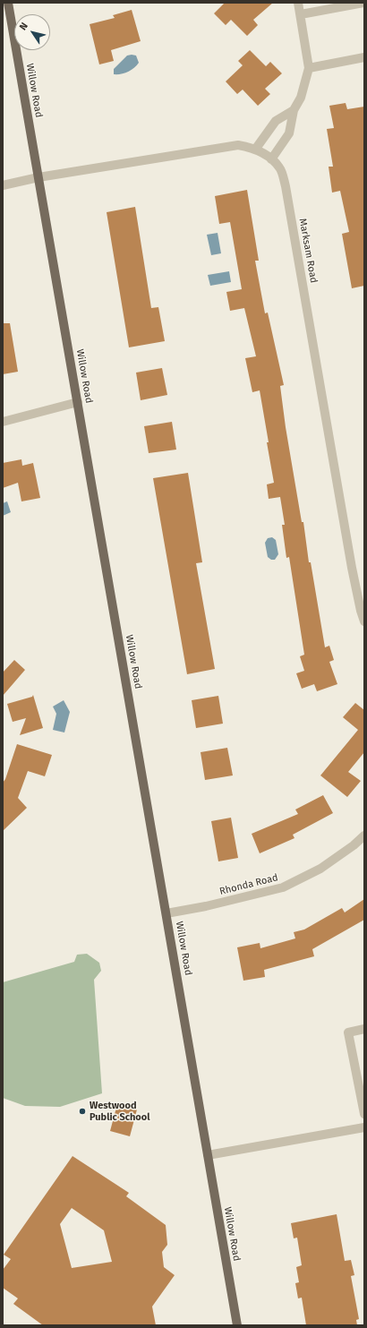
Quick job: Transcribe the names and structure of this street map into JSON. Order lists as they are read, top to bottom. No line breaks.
{"streets":{"main road":["Willow Road"],"street":["Marksam Road","Rhonda Road"]},"crossings":[["Willow Road","Marksam Road"],["Willow Road","Rhonda Road"]],"places":["Westwood Public School"],"north":"top left"}
